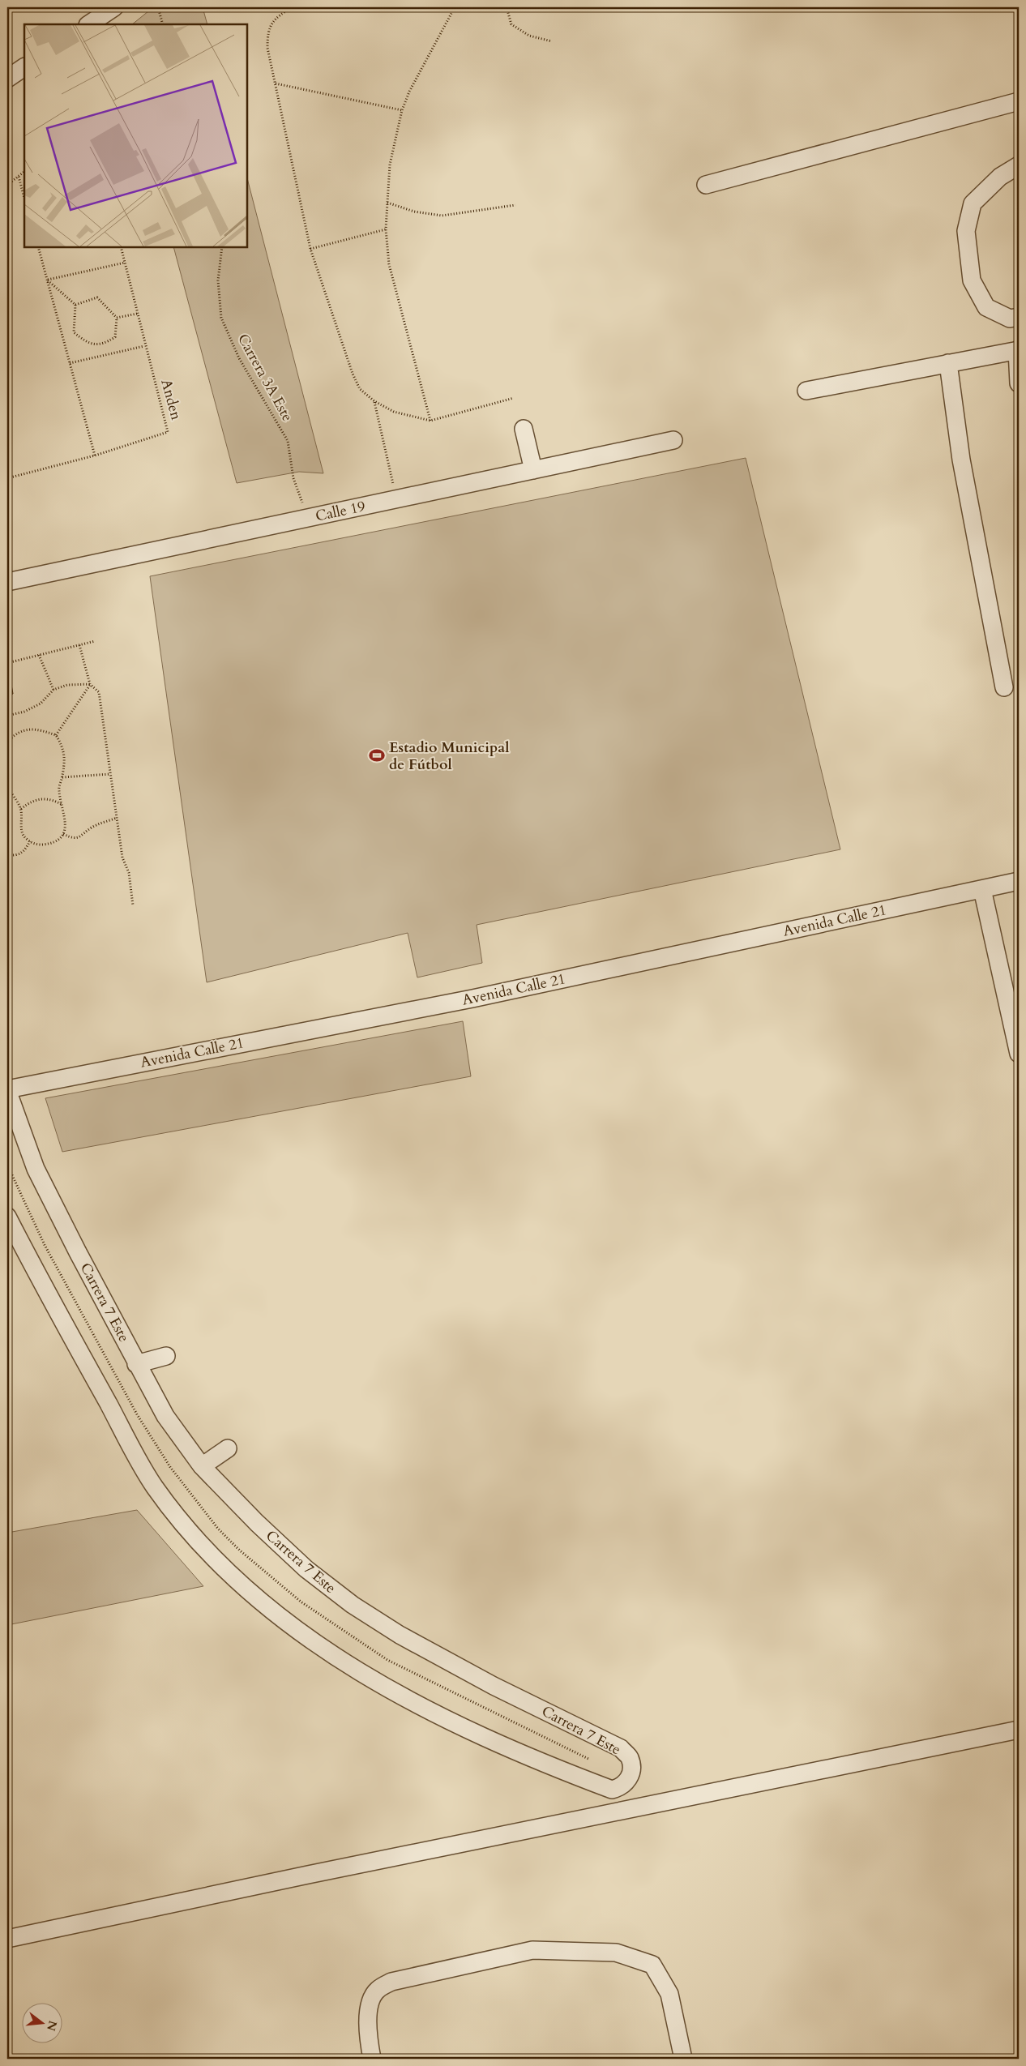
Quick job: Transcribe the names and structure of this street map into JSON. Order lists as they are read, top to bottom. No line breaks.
{"streets":{"street":["Calle 19","Avenida Calle 21","Carrera 7 Este"],"path":["Carrera 3A Este","Anden"]},"crossings":[["Carrera 3A Este","Calle 19"],["Avenida Calle 21","Carrera 7 Este"]],"places":{"sports":["Estadio Municipal de Fútbol"]},"north":"right"}
